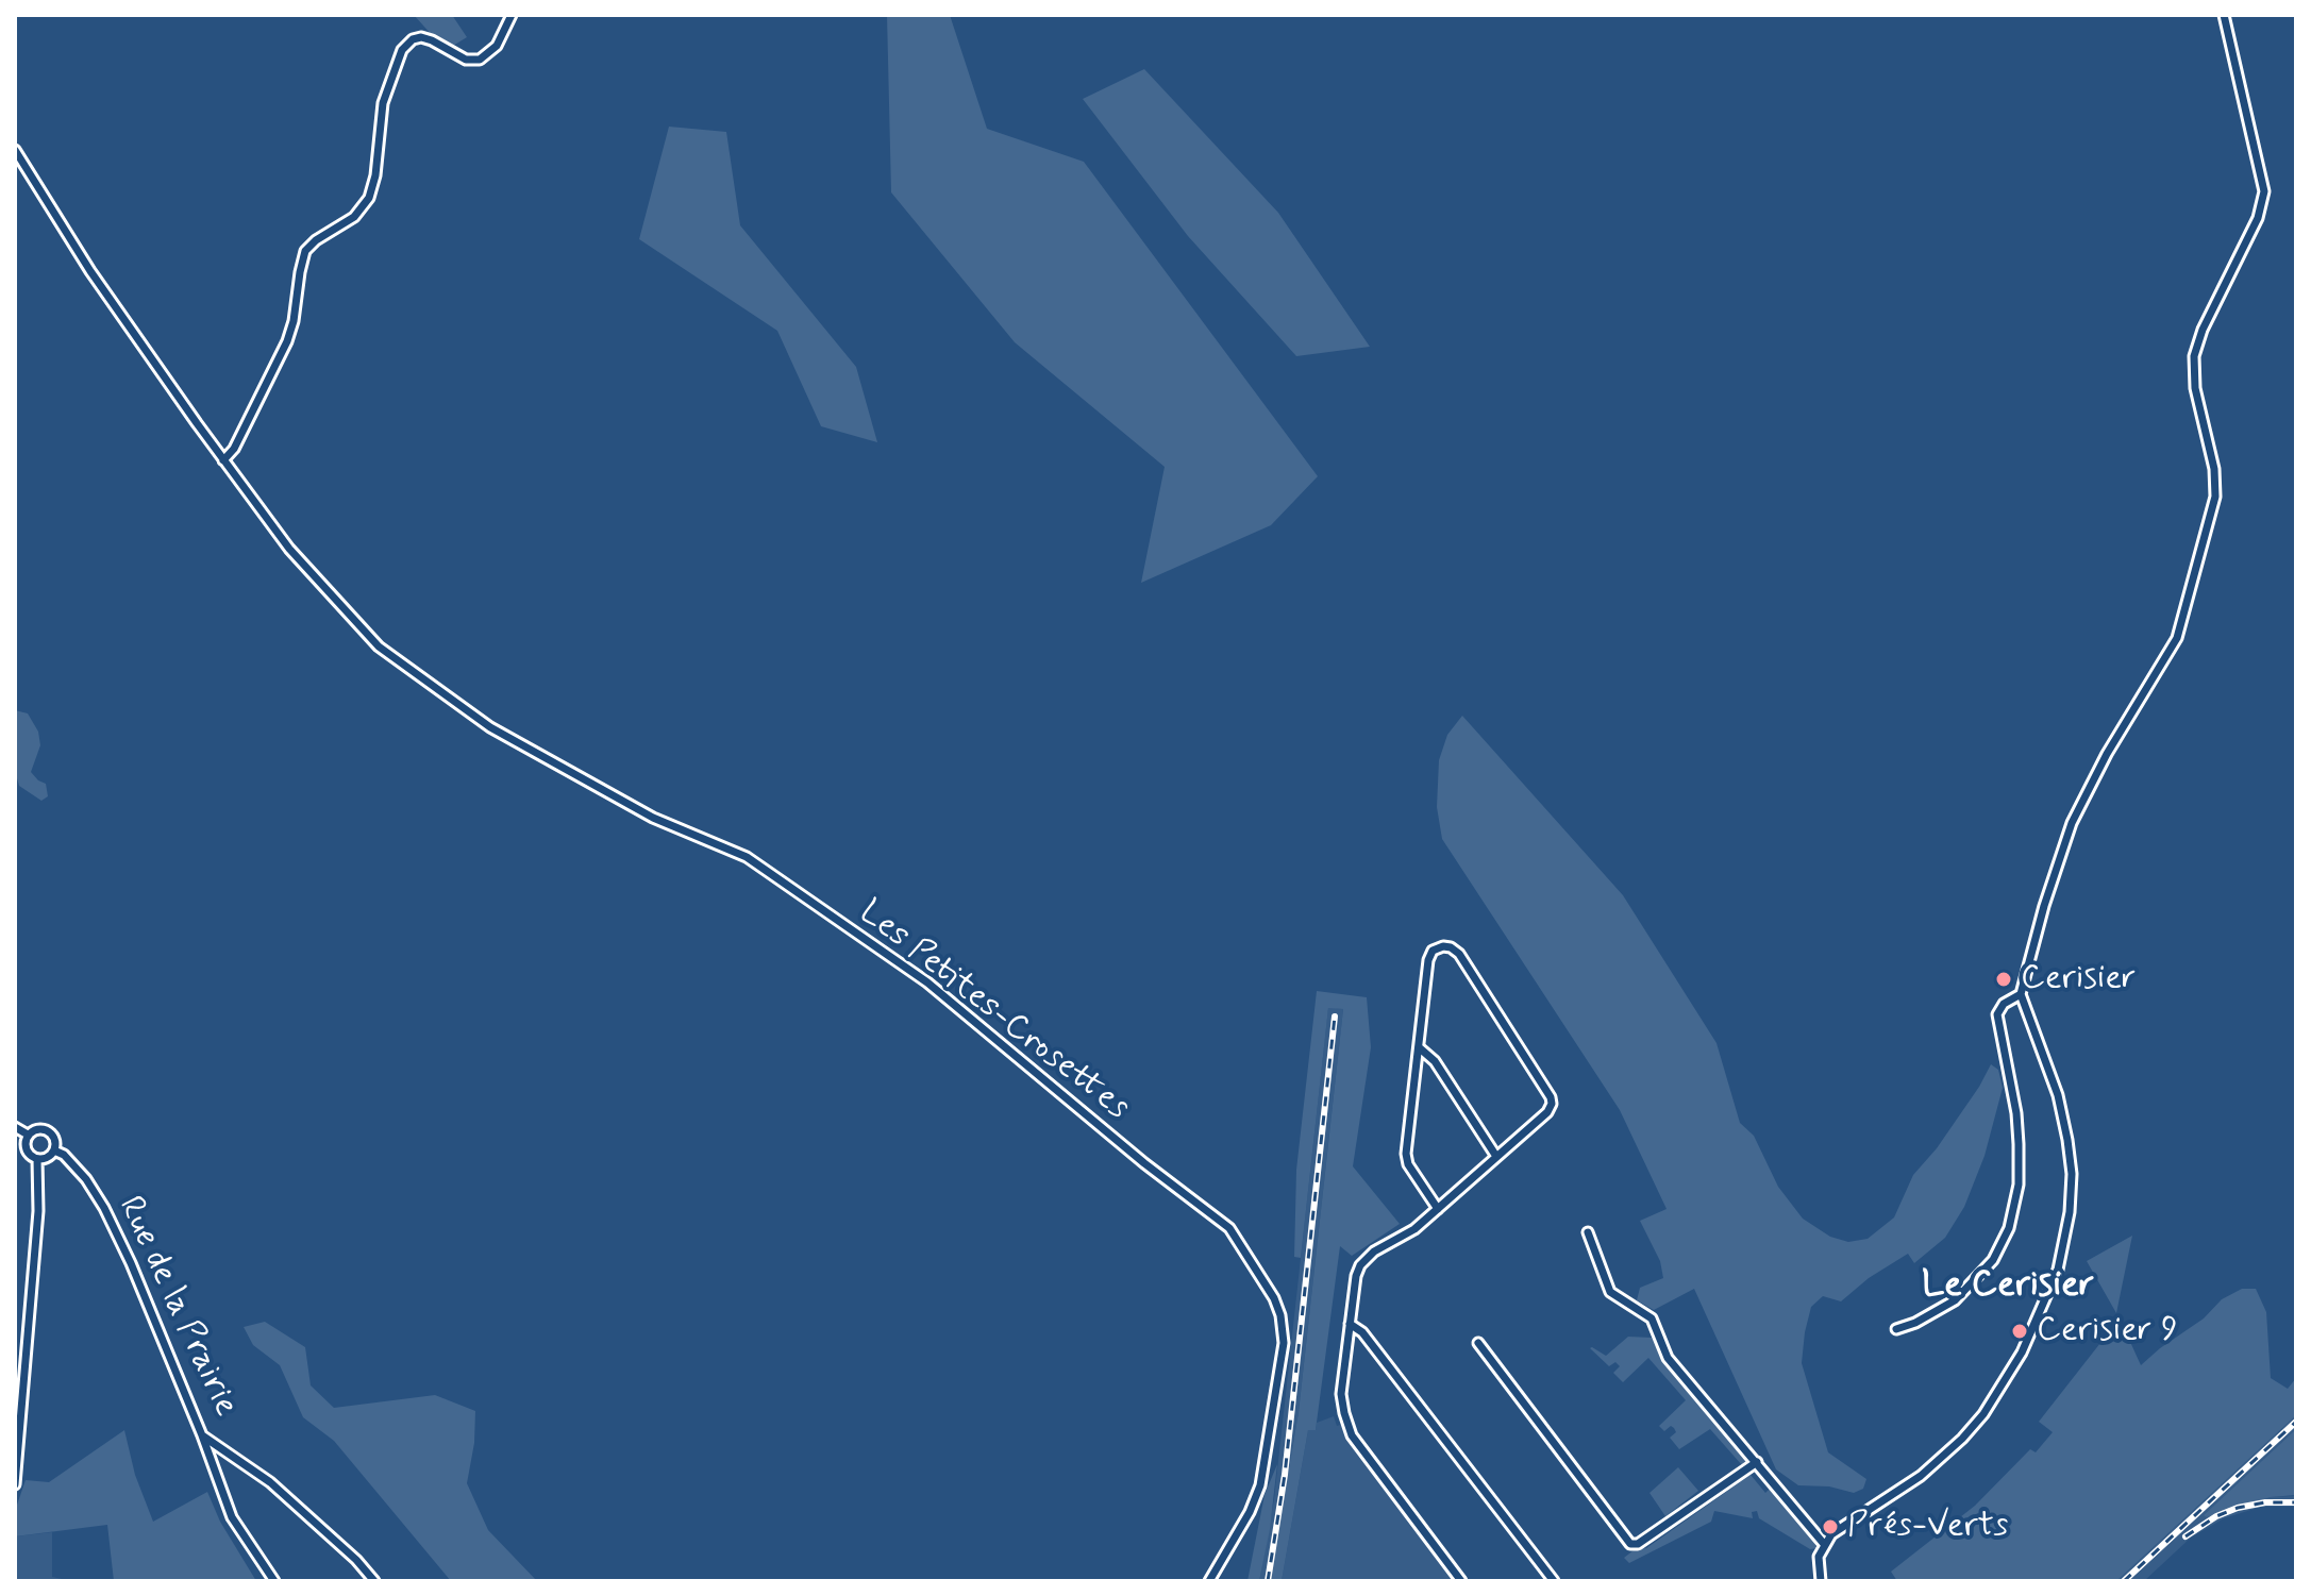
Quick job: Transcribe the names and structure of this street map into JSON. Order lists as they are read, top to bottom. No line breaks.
{"streets":{"street":["Les Petites-Crosettes","Rue de la Prairie"]},"districts":["Le Cerisier"],"places":["Cerisier","Cerisier 9","Prés-Verts"]}
